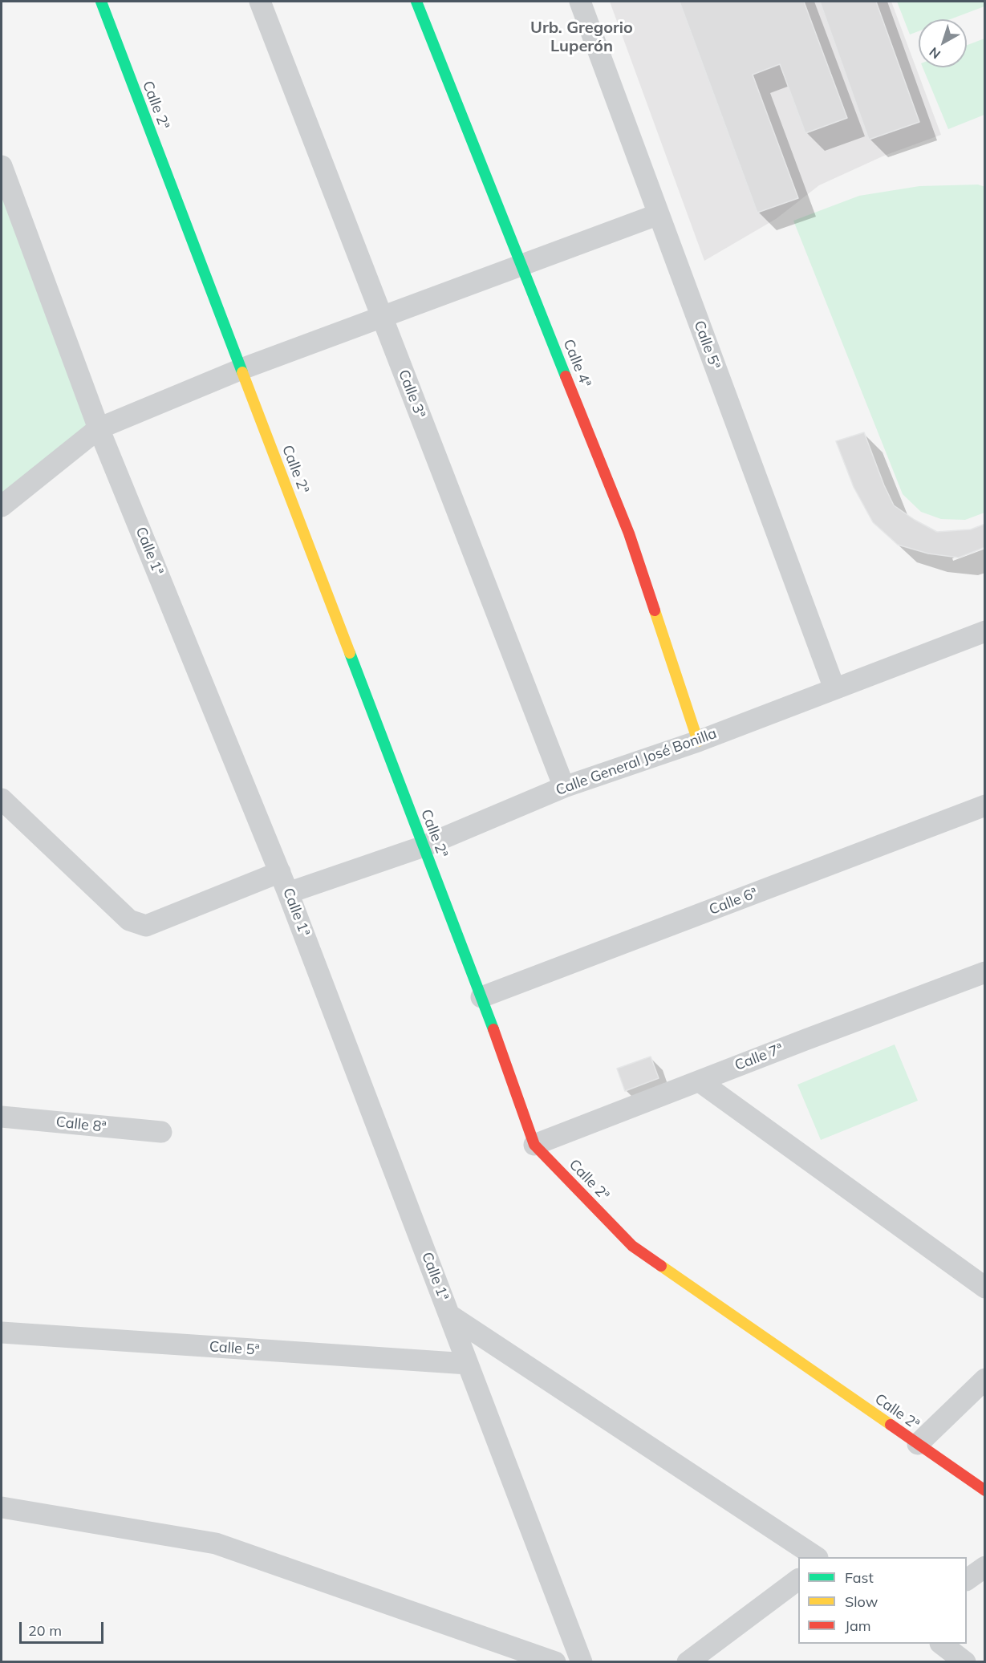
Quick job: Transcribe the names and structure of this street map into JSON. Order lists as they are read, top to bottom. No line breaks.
{"streets":{"street":["Calle 2ª","Calle 5ª","Calle 4ª","Calle 3ª","Calle 1ª","Calle General José Bonilla","Calle 6ª","Calle 7ª","Calle 8ª"]},"crossings":[["Calle 2ª","Calle General José Bonilla"],["Calle 2ª","Calle 6ª"],["Calle 2ª","Calle 7ª"],["Calle 5ª","Calle 1ª"],["Calle 5ª","Calle General José Bonilla"],["Calle 4ª","Calle General José Bonilla"],["Calle 3ª","Calle General José Bonilla"],["Calle 1ª","Calle General José Bonilla"]],"districts":["Urb. Gregorio Luperón"],"legend":["Fast","Slow","Jam"],"scale_bar":"20 m","north":"bottom left"}
